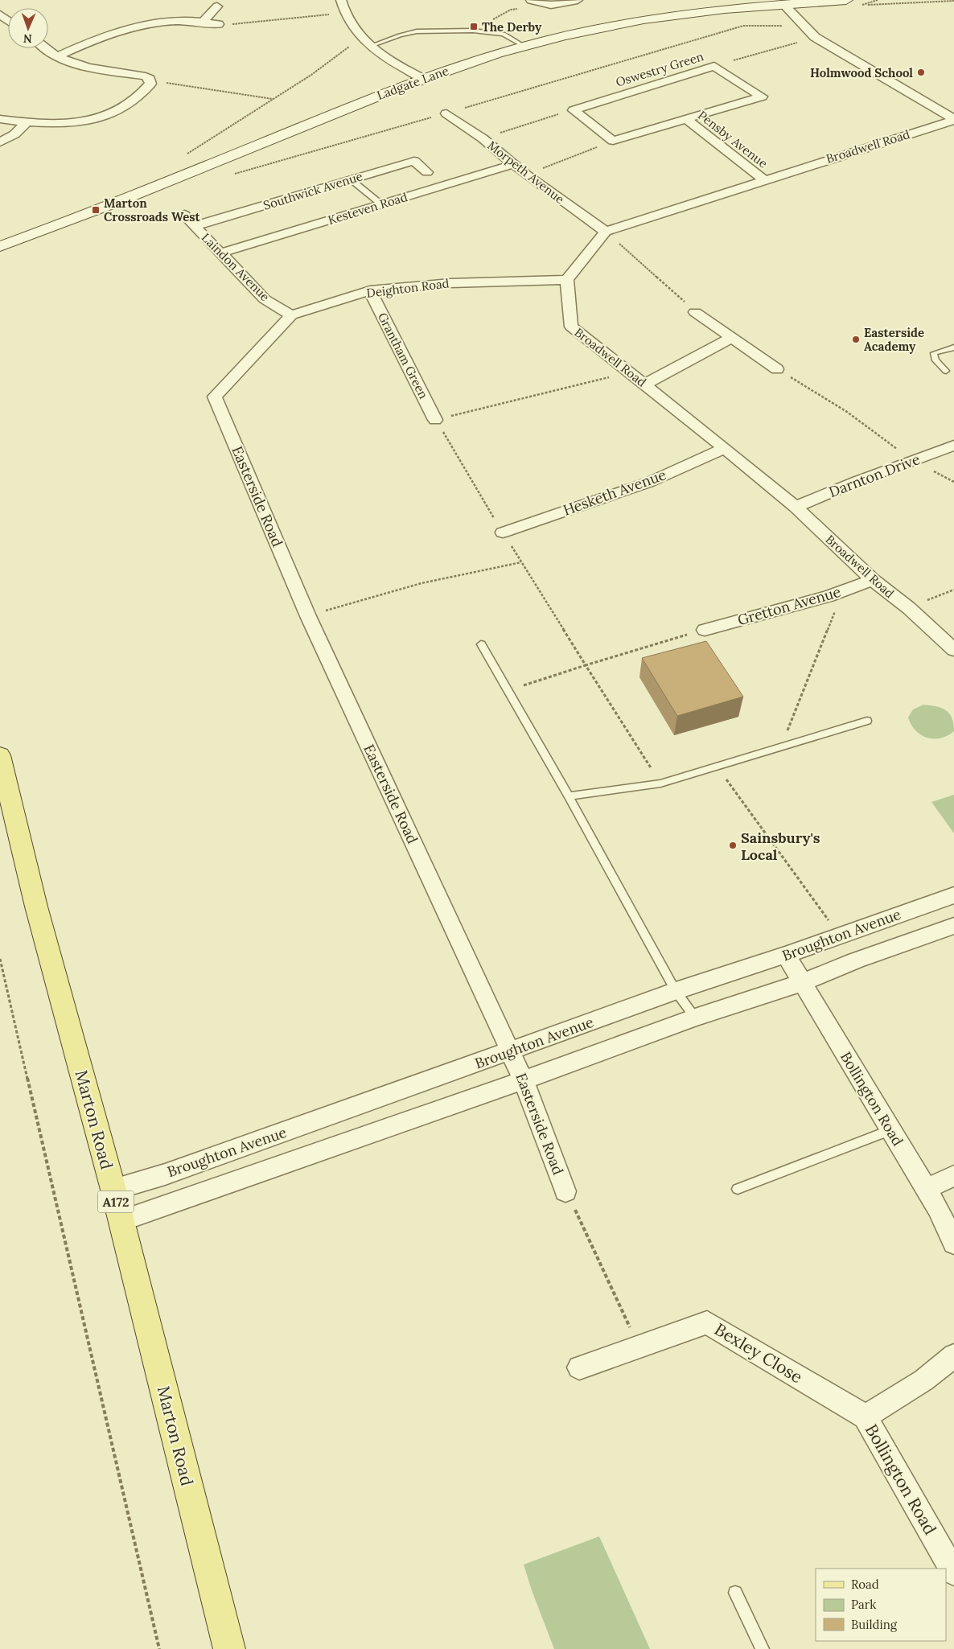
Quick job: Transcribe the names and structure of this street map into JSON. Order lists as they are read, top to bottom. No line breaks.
{"streets":{"main road":["Ladgate Lane","Marton Road","A172"],"street":["Oswestry Green","Pensby Avenue","Broadwell Road","Morpeth Avenue","Southwick Avenue","Kesteven Road","Laindon Avenue","Deighton Road","Grantham Green","Darnton Drive","Hesketh Avenue","Easterside Road","Gretton Avenue","Broughton Avenue","Bollington Road","Bexley Close"]},"crossings":[["Oswestry Green","Pensby Avenue"],["Pensby Avenue","Broadwell Road"],["Broadwell Road","Morpeth Avenue"],["Broadwell Road","Deighton Road"],["Broadwell Road","Darnton Drive"],["Broadwell Road","Hesketh Avenue"],["Broadwell Road","Gretton Avenue"],["Morpeth Avenue","Kesteven Road"],["Southwick Avenue","Laindon Avenue"],["Kesteven Road","Laindon Avenue"],["Laindon Avenue","Deighton Road"],["Deighton Road","Grantham Green"],["Deighton Road","Easterside Road"],["Easterside Road","Broughton Avenue"],["Broughton Avenue","Bollington Road"],["Broughton Avenue","Marton Road"],["Bollington Road","Bexley Close"]],"places":{"transit":["The Derby","Marton Crossroads West"],"other":["Holmwood School","Easterside Academy","Sainsbury's Local"]},"legend":["Road","Park","Building"],"north":"bottom"}
